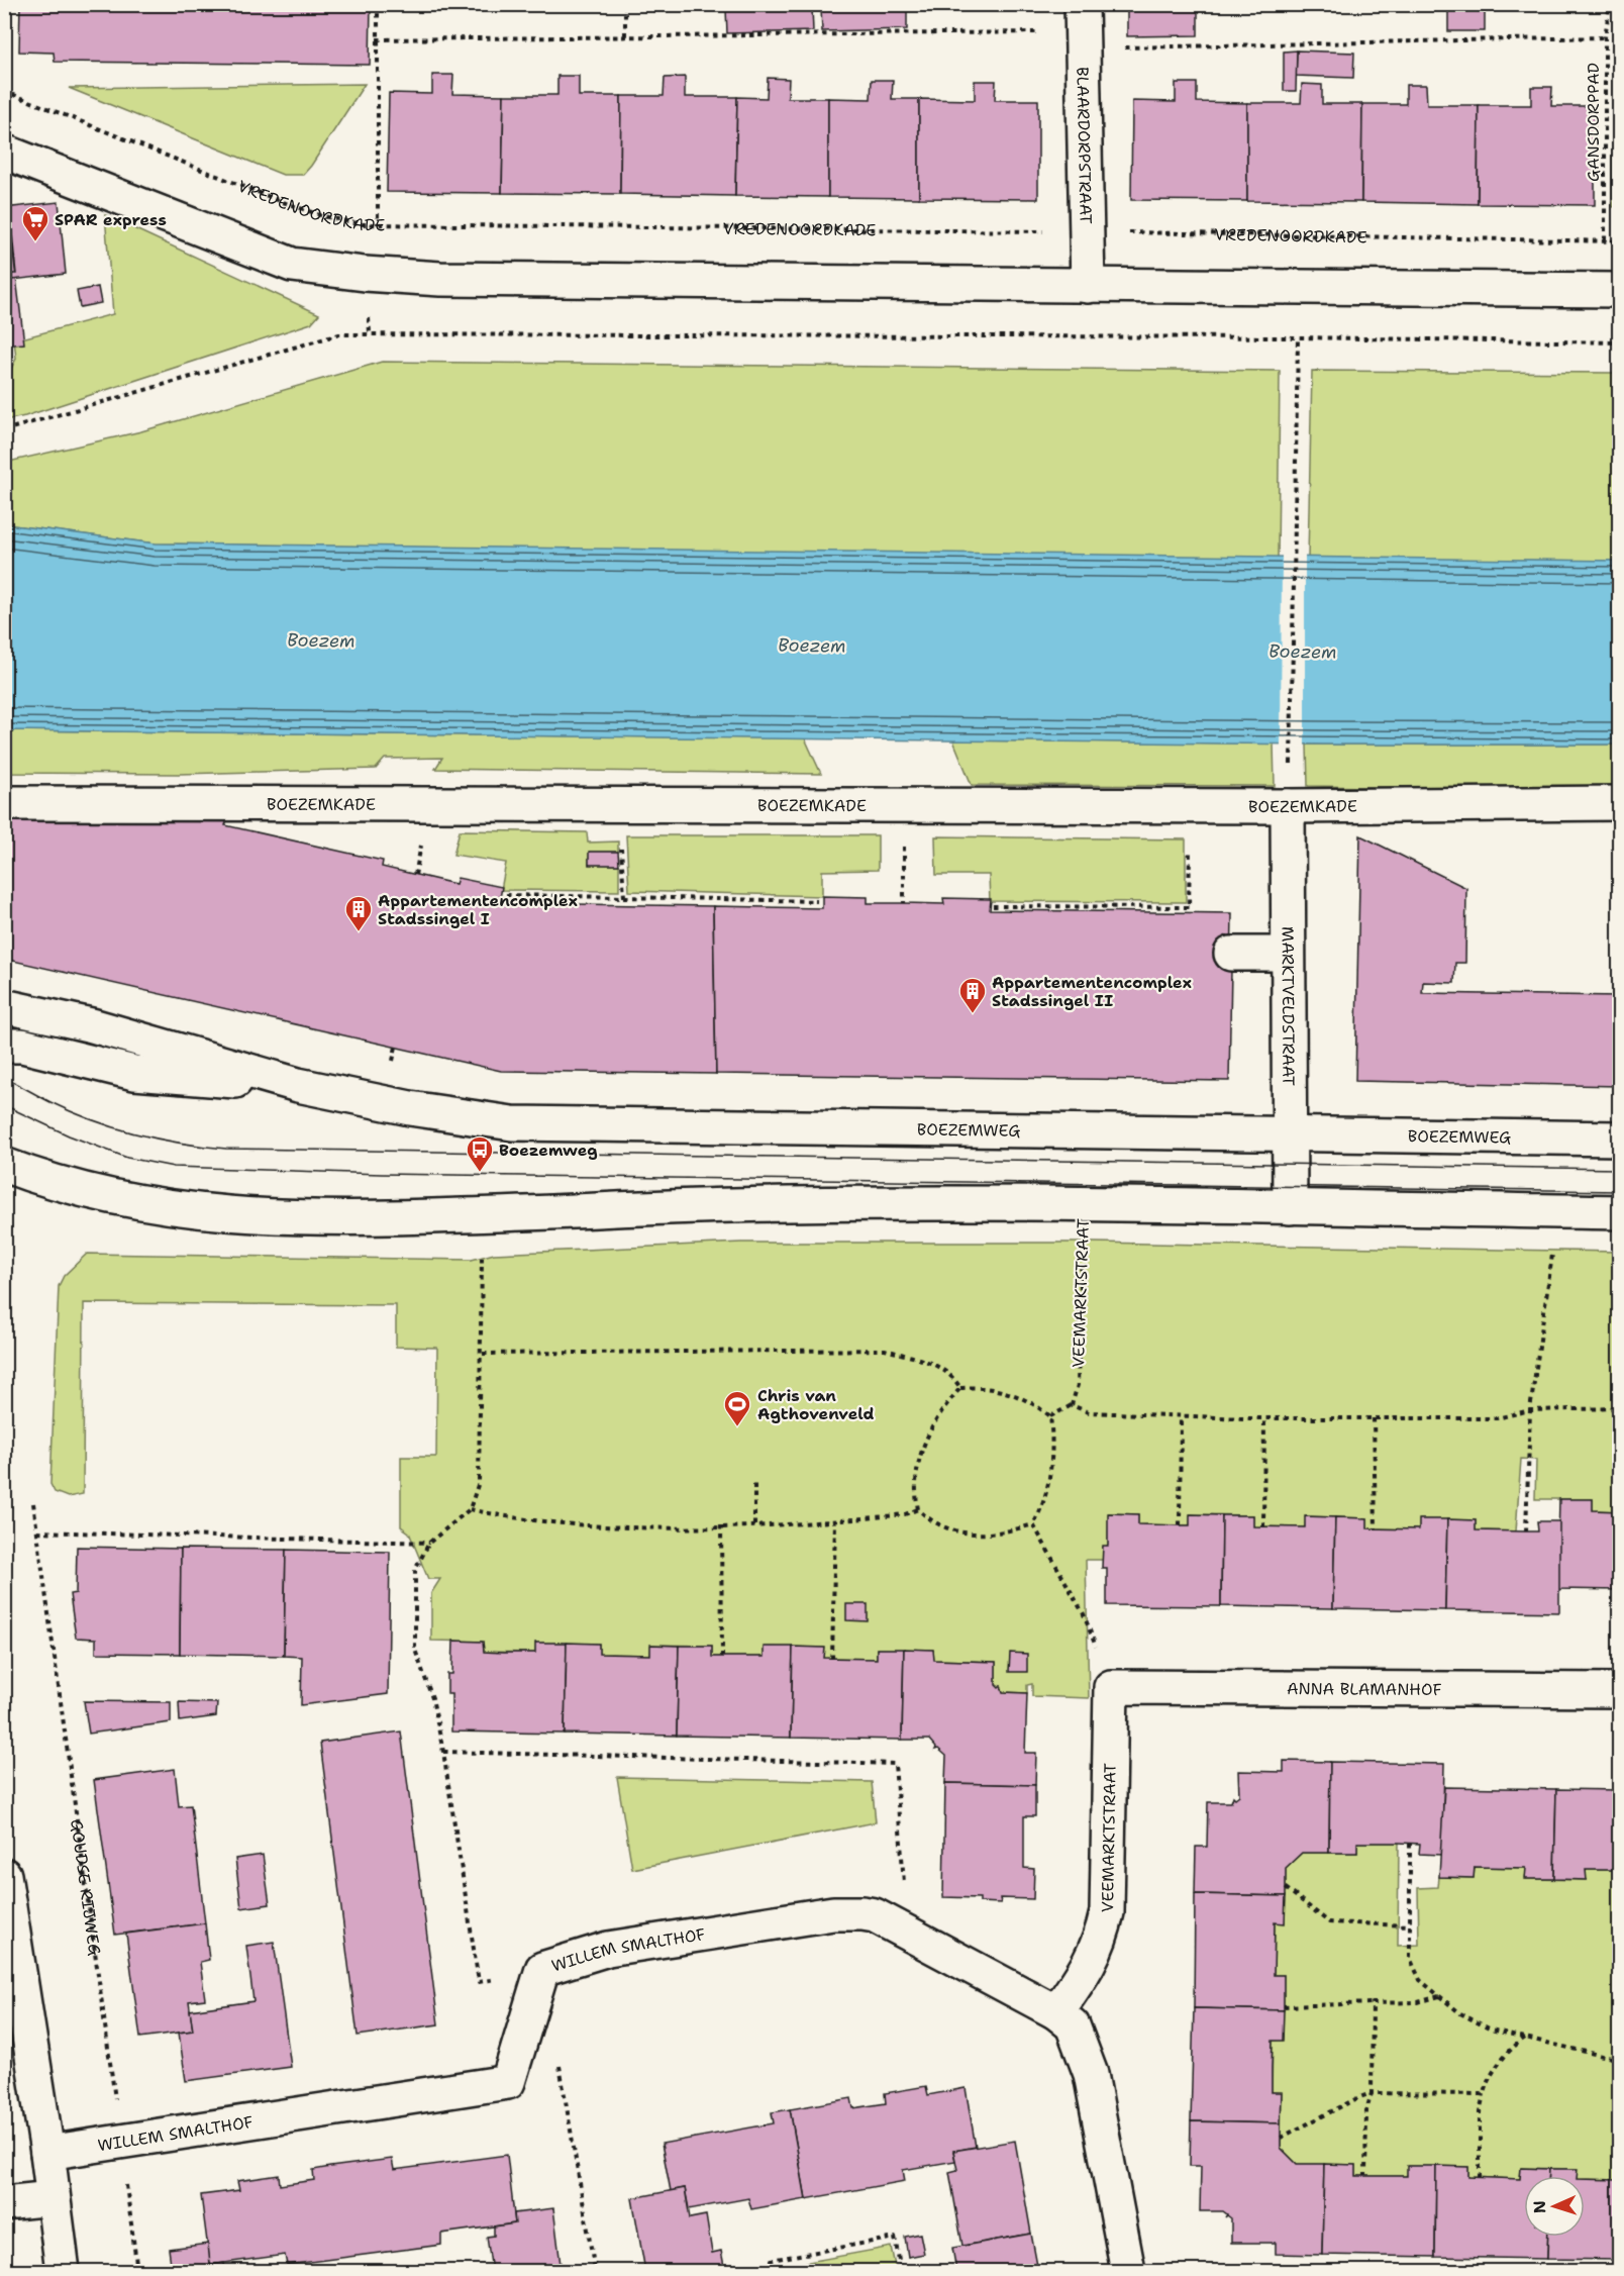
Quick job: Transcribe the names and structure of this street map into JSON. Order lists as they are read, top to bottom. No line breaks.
{"streets":{"street":["BLAARDORPSTRAAT","BOEZEMKADE","MARKTVELDSTRAAT","BOEZEMWEG","VEEMARKTSTRAAT","ANNA BLAMANHOF","WILLEM SMALTHOF"],"path":["GANSDORPPAD","VREDENOORDKADE","GOUDSE RIJWEG"]},"crossings":[["GANSDORPPAD","VREDENOORDKADE"],["BLAARDORPSTRAAT","VREDENOORDKADE"],["BOEZEMKADE","MARKTVELDSTRAAT"],["MARKTVELDSTRAAT","BOEZEMWEG"],["VEEMARKTSTRAAT","ANNA BLAMANHOF"],["VEEMARKTSTRAAT","WILLEM SMALTHOF"],["GOUDSE RIJWEG","WILLEM SMALTHOF"]],"water":["Boezem"],"places":{"supermarket":["SPAR express"],"building":["Appartementencomplex Stadssingel I","Appartementencomplex Stadssingel II"],"bus stop":["Boezemweg"],"sports":["Chris van Agthovenveld"]},"north":"left"}
